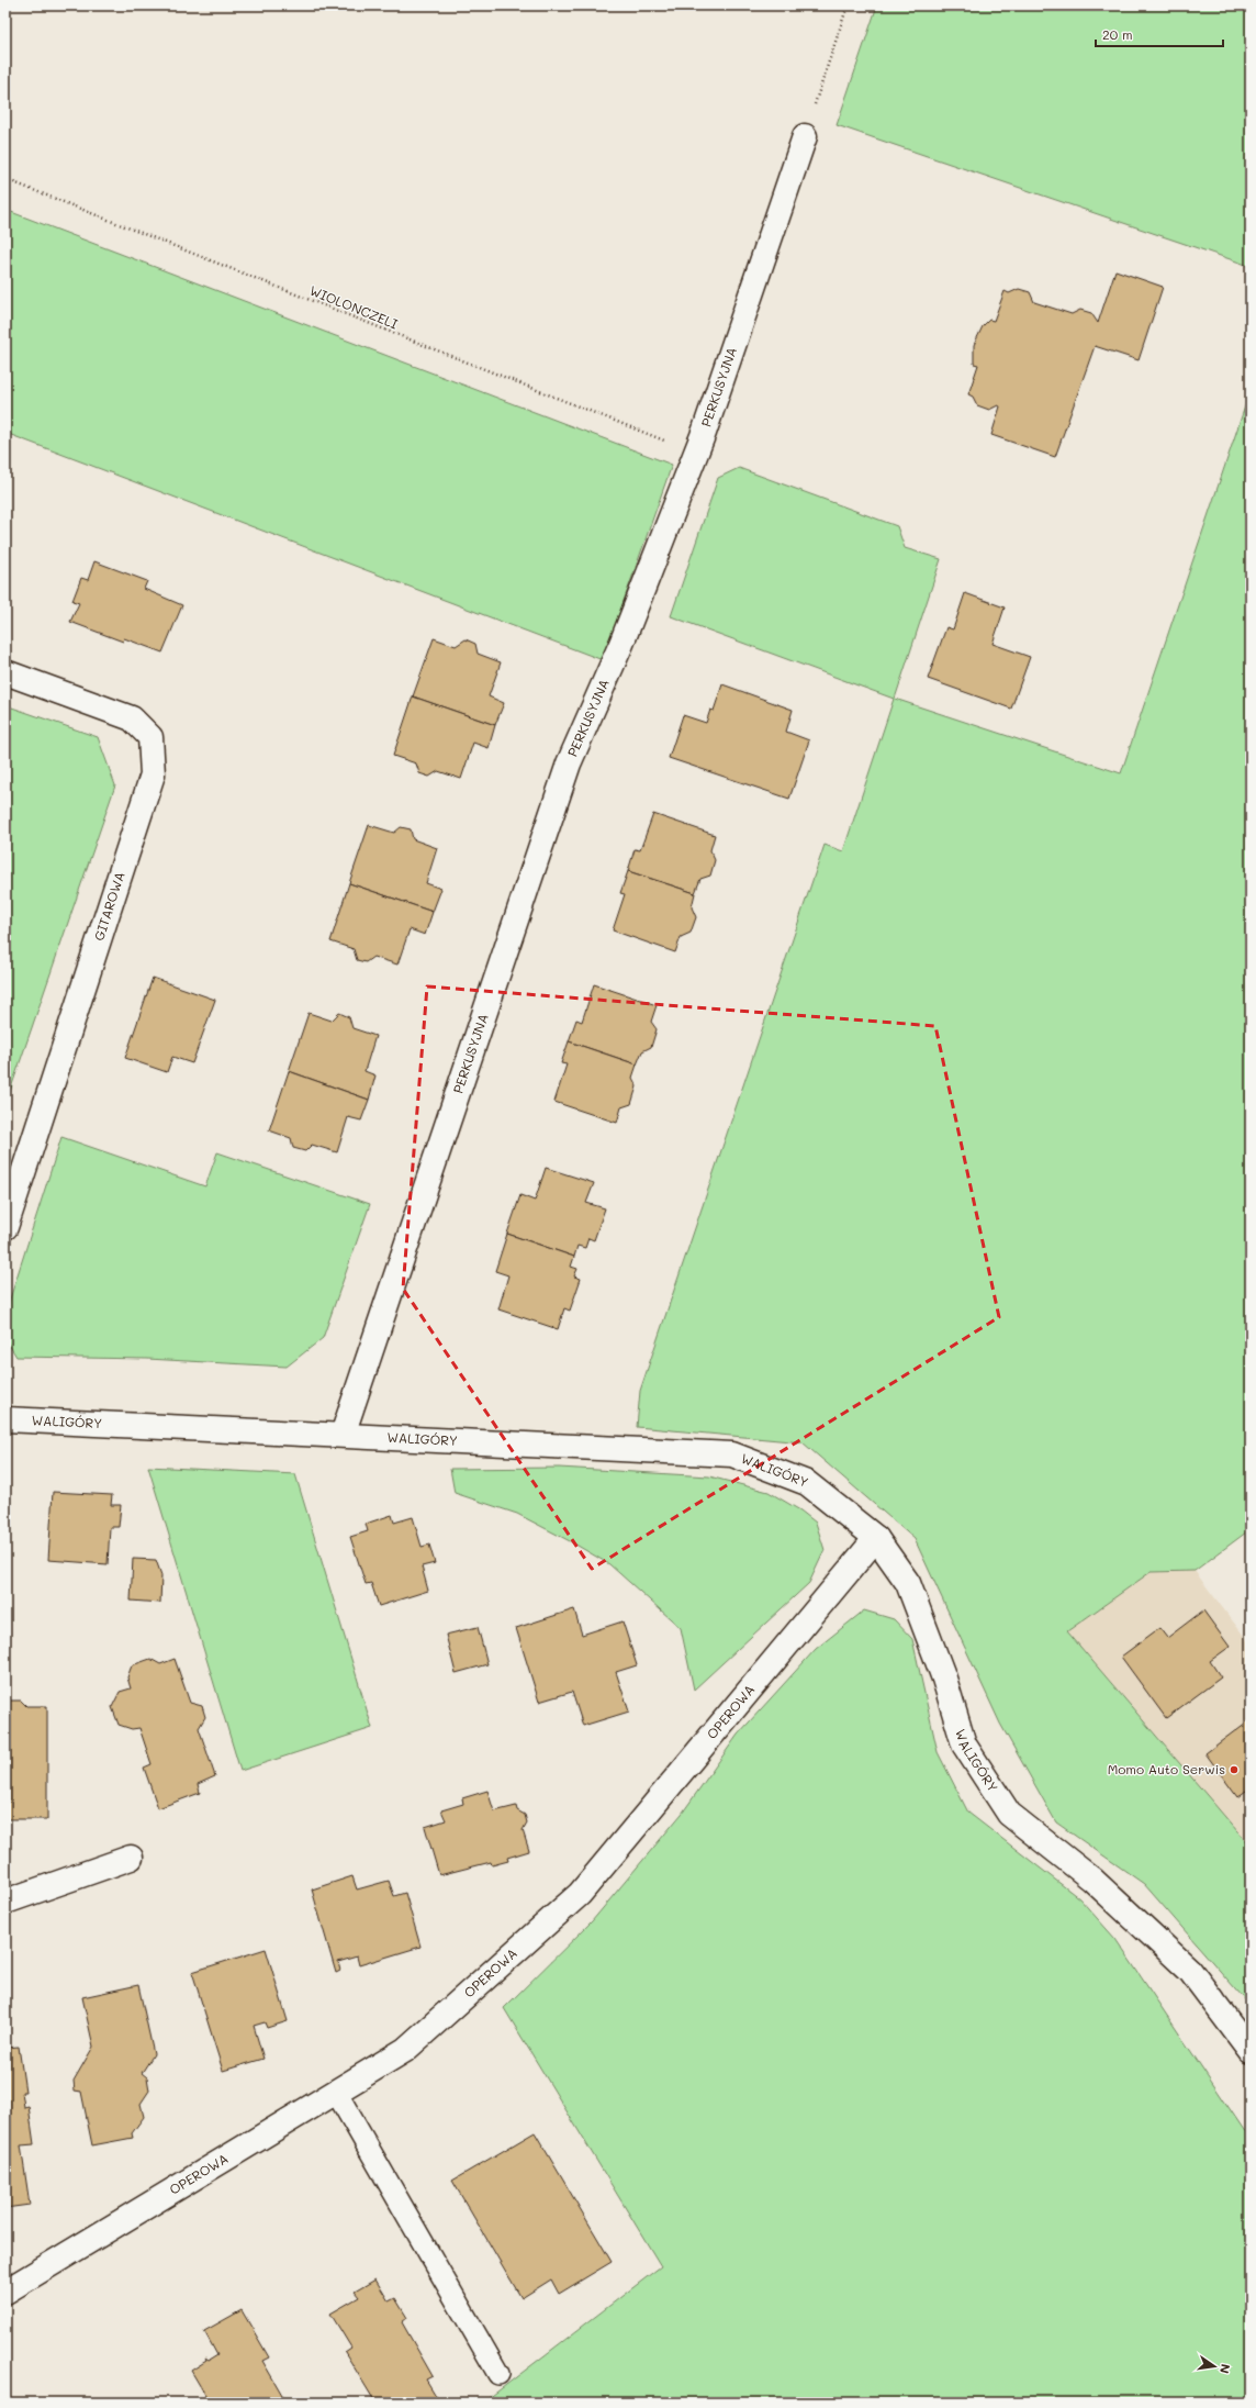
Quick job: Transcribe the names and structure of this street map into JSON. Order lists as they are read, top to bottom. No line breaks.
{"streets":{"street":["PERKUSYJNA","GITAROWA","WALIGÓRY","OPEROWA"],"path":["WIOLONCZELI"]},"crossings":[["WIOLONCZELI","PERKUSYJNA"],["PERKUSYJNA","WALIGÓRY"],["WALIGÓRY","OPEROWA"]],"places":["Momo Auto Serwis"],"scale_bar":"20 m","north":"right"}
